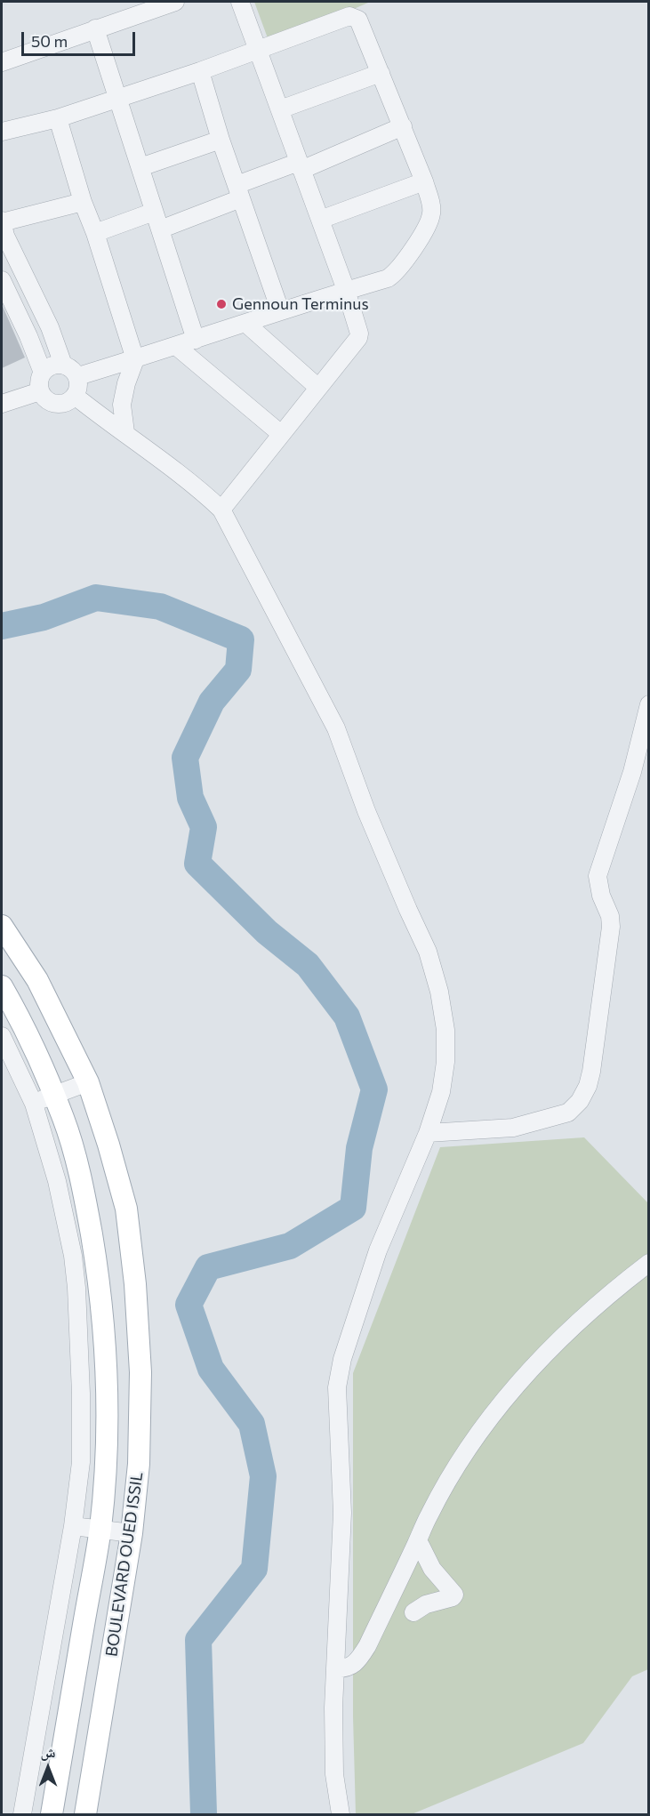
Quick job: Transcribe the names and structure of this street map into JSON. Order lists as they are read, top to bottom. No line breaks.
{"streets":{"main road":["BOULEVARD OUED ISSIL"]},"places":["Gennoun Terminus"],"scale_bar":"50 m","north":"top"}
